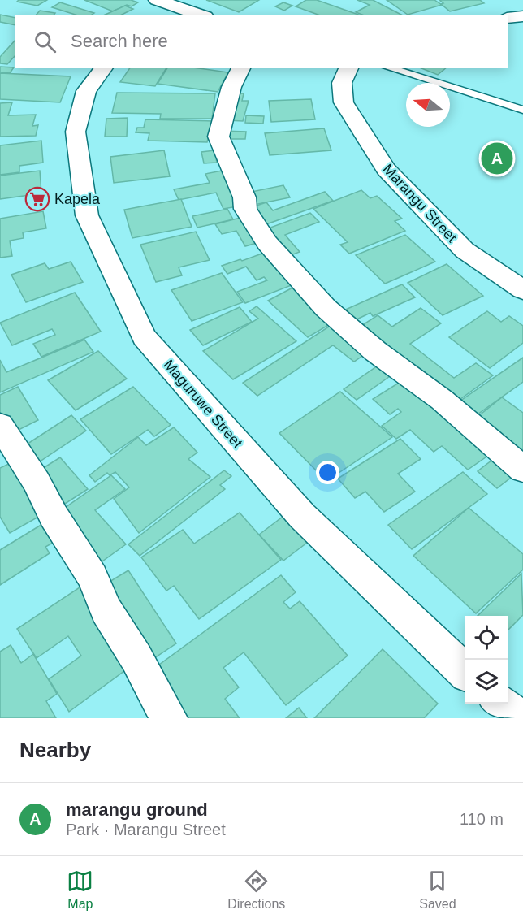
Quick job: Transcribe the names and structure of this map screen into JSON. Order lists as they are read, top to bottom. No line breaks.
{"streets":{"street":["Marangu Street","Maguruwe Street"]},"places":{"supermarket":["Kapela"]},"north":"left","page":{"search":"Search here","pins":"A","heading":"Nearby","list":[{"mark":"A","name":"marangu ground","note":"Park · Marangu Street","value":"110 m"}],"nav":["Map","Directions","Saved"]}}
